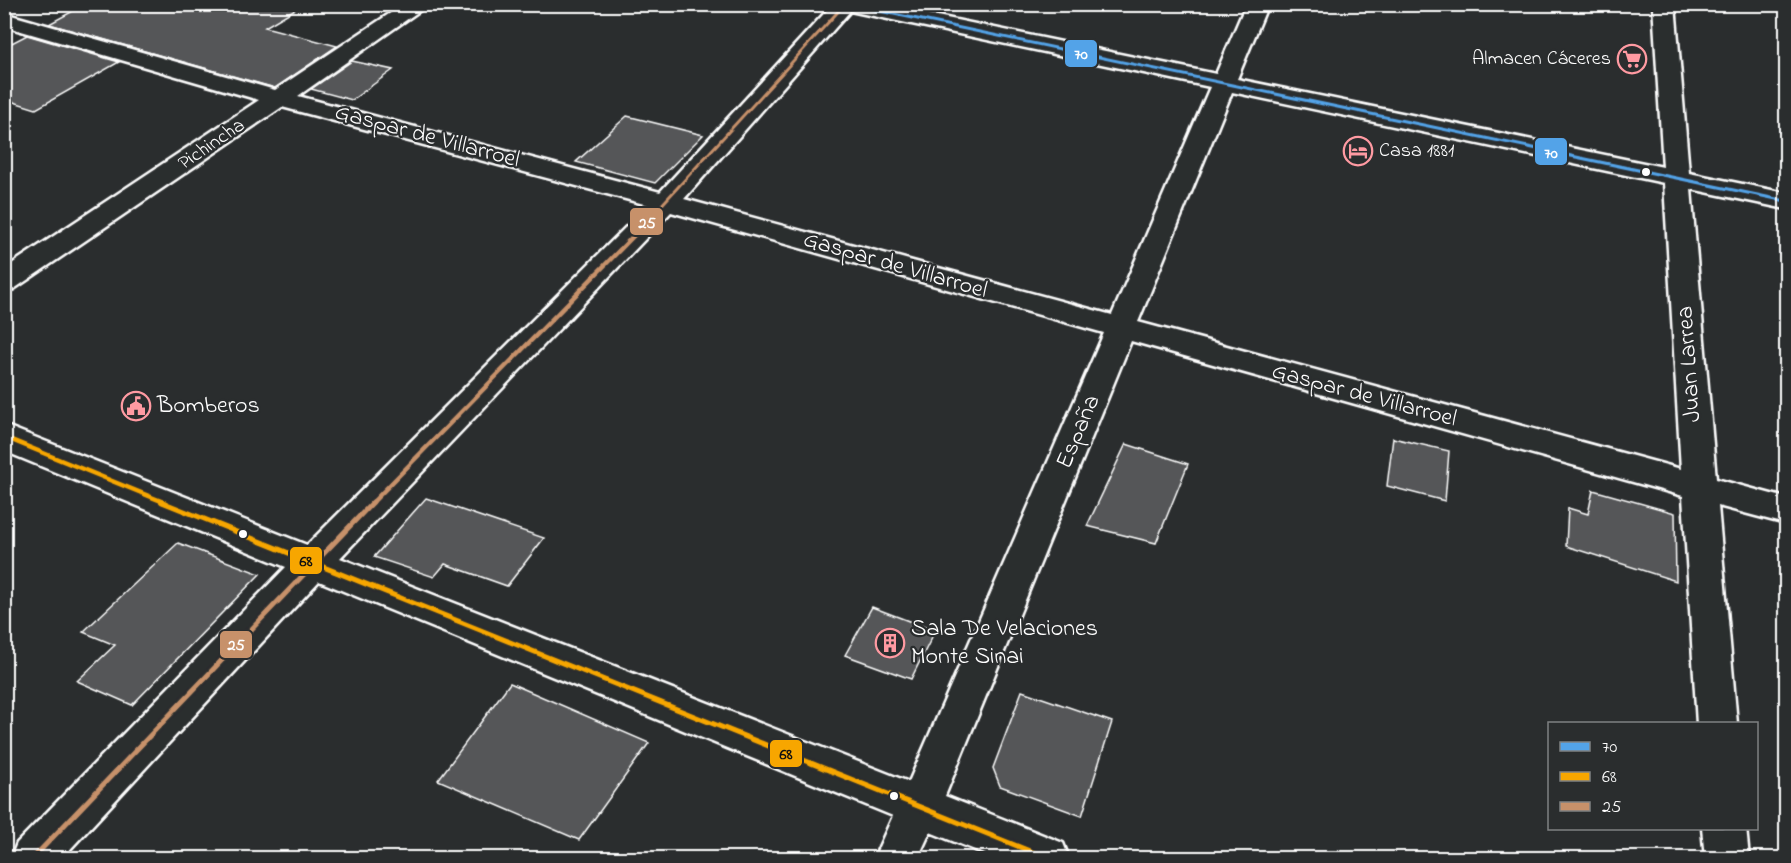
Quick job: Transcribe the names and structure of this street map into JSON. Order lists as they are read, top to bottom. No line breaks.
{"streets":{"street":["Gaspar de Villarroel","Pichincha","Juan Larrea","España"]},"crossings":[["Gaspar de Villarroel","Pichincha"],["Gaspar de Villarroel","Juan Larrea"],["Gaspar de Villarroel","España"]],"places":{"supermarket":["Almacen Cáceres"],"hotel":["Casa 1881"],"public building":["Bomberos"],"building":["Sala De Velaciones Monte Sinai"]},"lines":["transit line 70","transit line 25","transit line 68"],"legend":["70","68","25"]}
